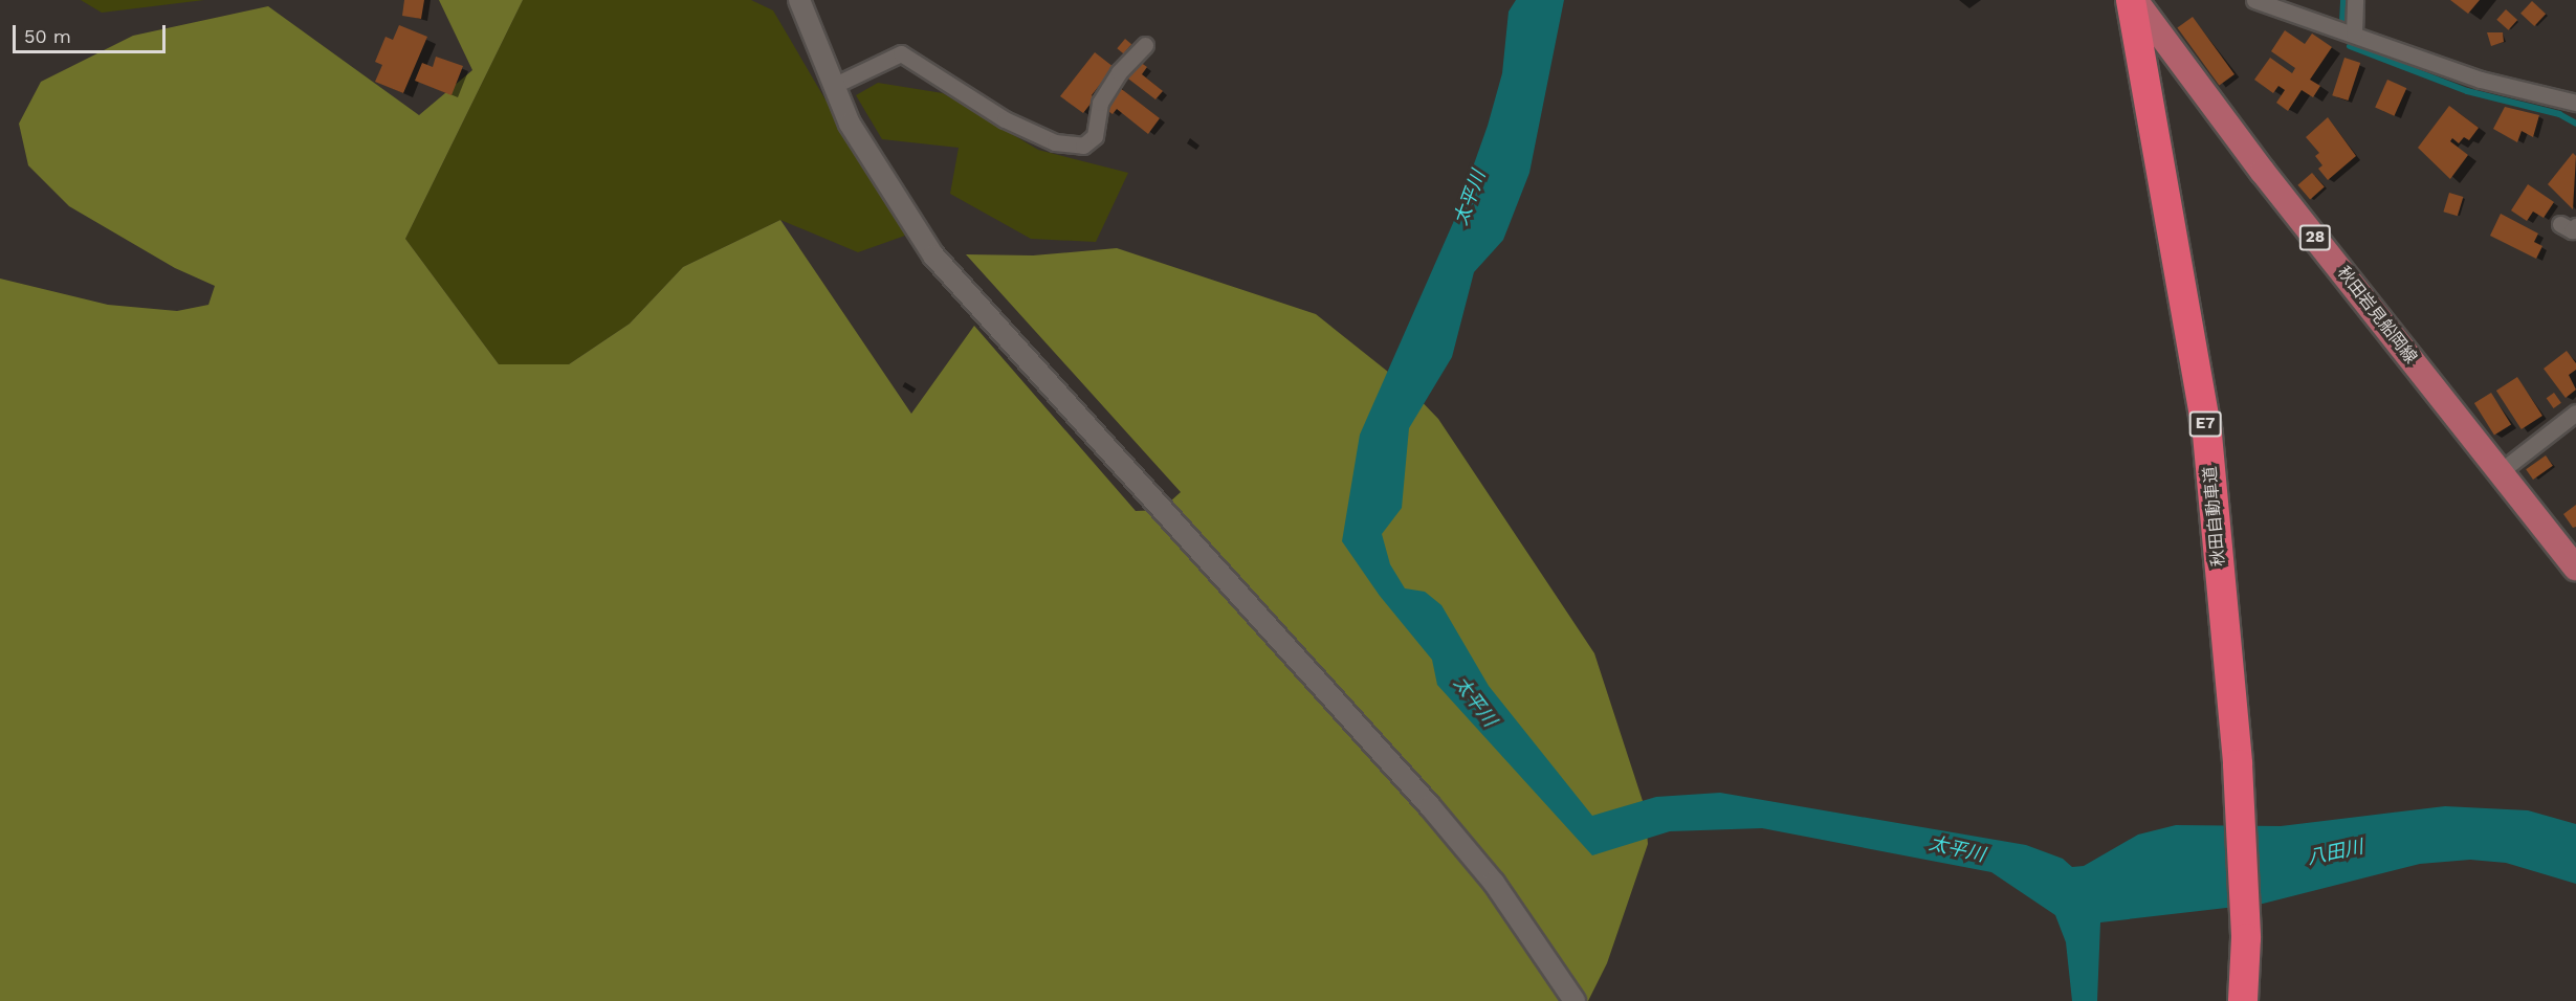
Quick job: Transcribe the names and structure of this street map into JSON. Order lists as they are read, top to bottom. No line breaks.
{"streets":{"highway":["E7","秋田自動車道"],"main road":["28","秋田岩見船岡線"]},"crossings":[["秋田岩見船岡線","秋田自動車道"]],"water":["太平川","八田川"],"scale_bar":"50 m"}
